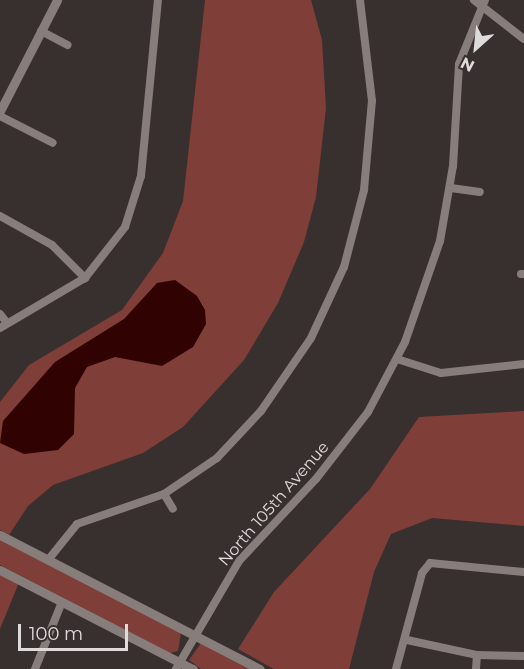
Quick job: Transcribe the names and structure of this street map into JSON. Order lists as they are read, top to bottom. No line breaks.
{"streets":{"street":["North 105th Avenue"]},"scale_bar":"100 m","north":"bottom left"}
